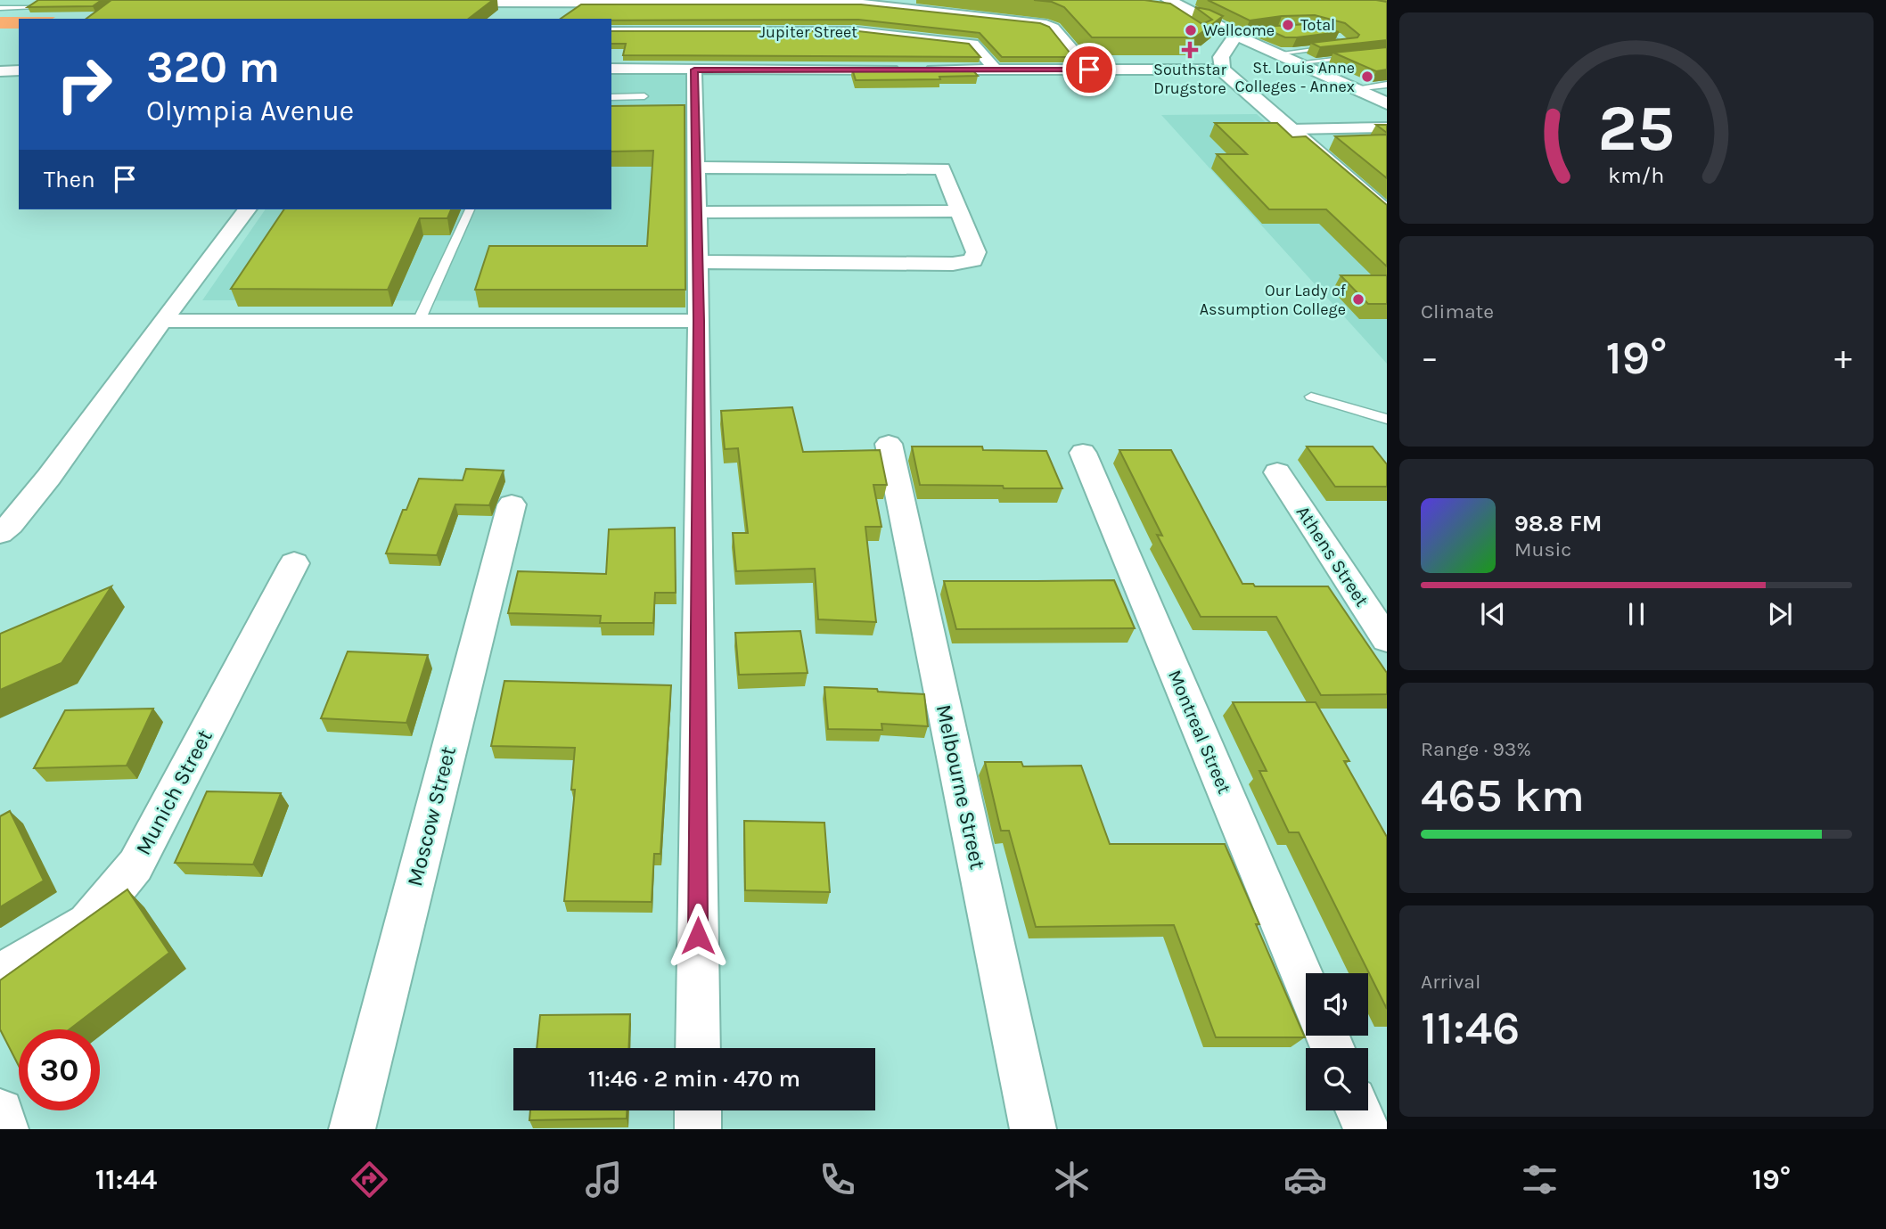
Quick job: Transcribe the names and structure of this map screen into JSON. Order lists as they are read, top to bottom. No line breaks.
{"streets":{"street":["Jupiter Street","Athens Street","Montreal Street","Melbourne Street","Munich Street","Moscow Street"]},"places":{"other":["Total","Wellcome","St. Louis Anne Colleges - Annex","Our Lady of Assumption College"],"health":["Southstar Drugstore"]},"page":{"turn":["320 m","Olympia Avenue"],"then":"Then","tile":["Climate",["Range · 93%","465 km"],["Arrival","11:46"]],"heat":["−","19°","+"],"song":["98.8 FM","Music"],"limit":"30","trip":"11:46 · 2 min · 470 m","tabs":["11:44","19°"],"gauge":["25","km/h"]}}
